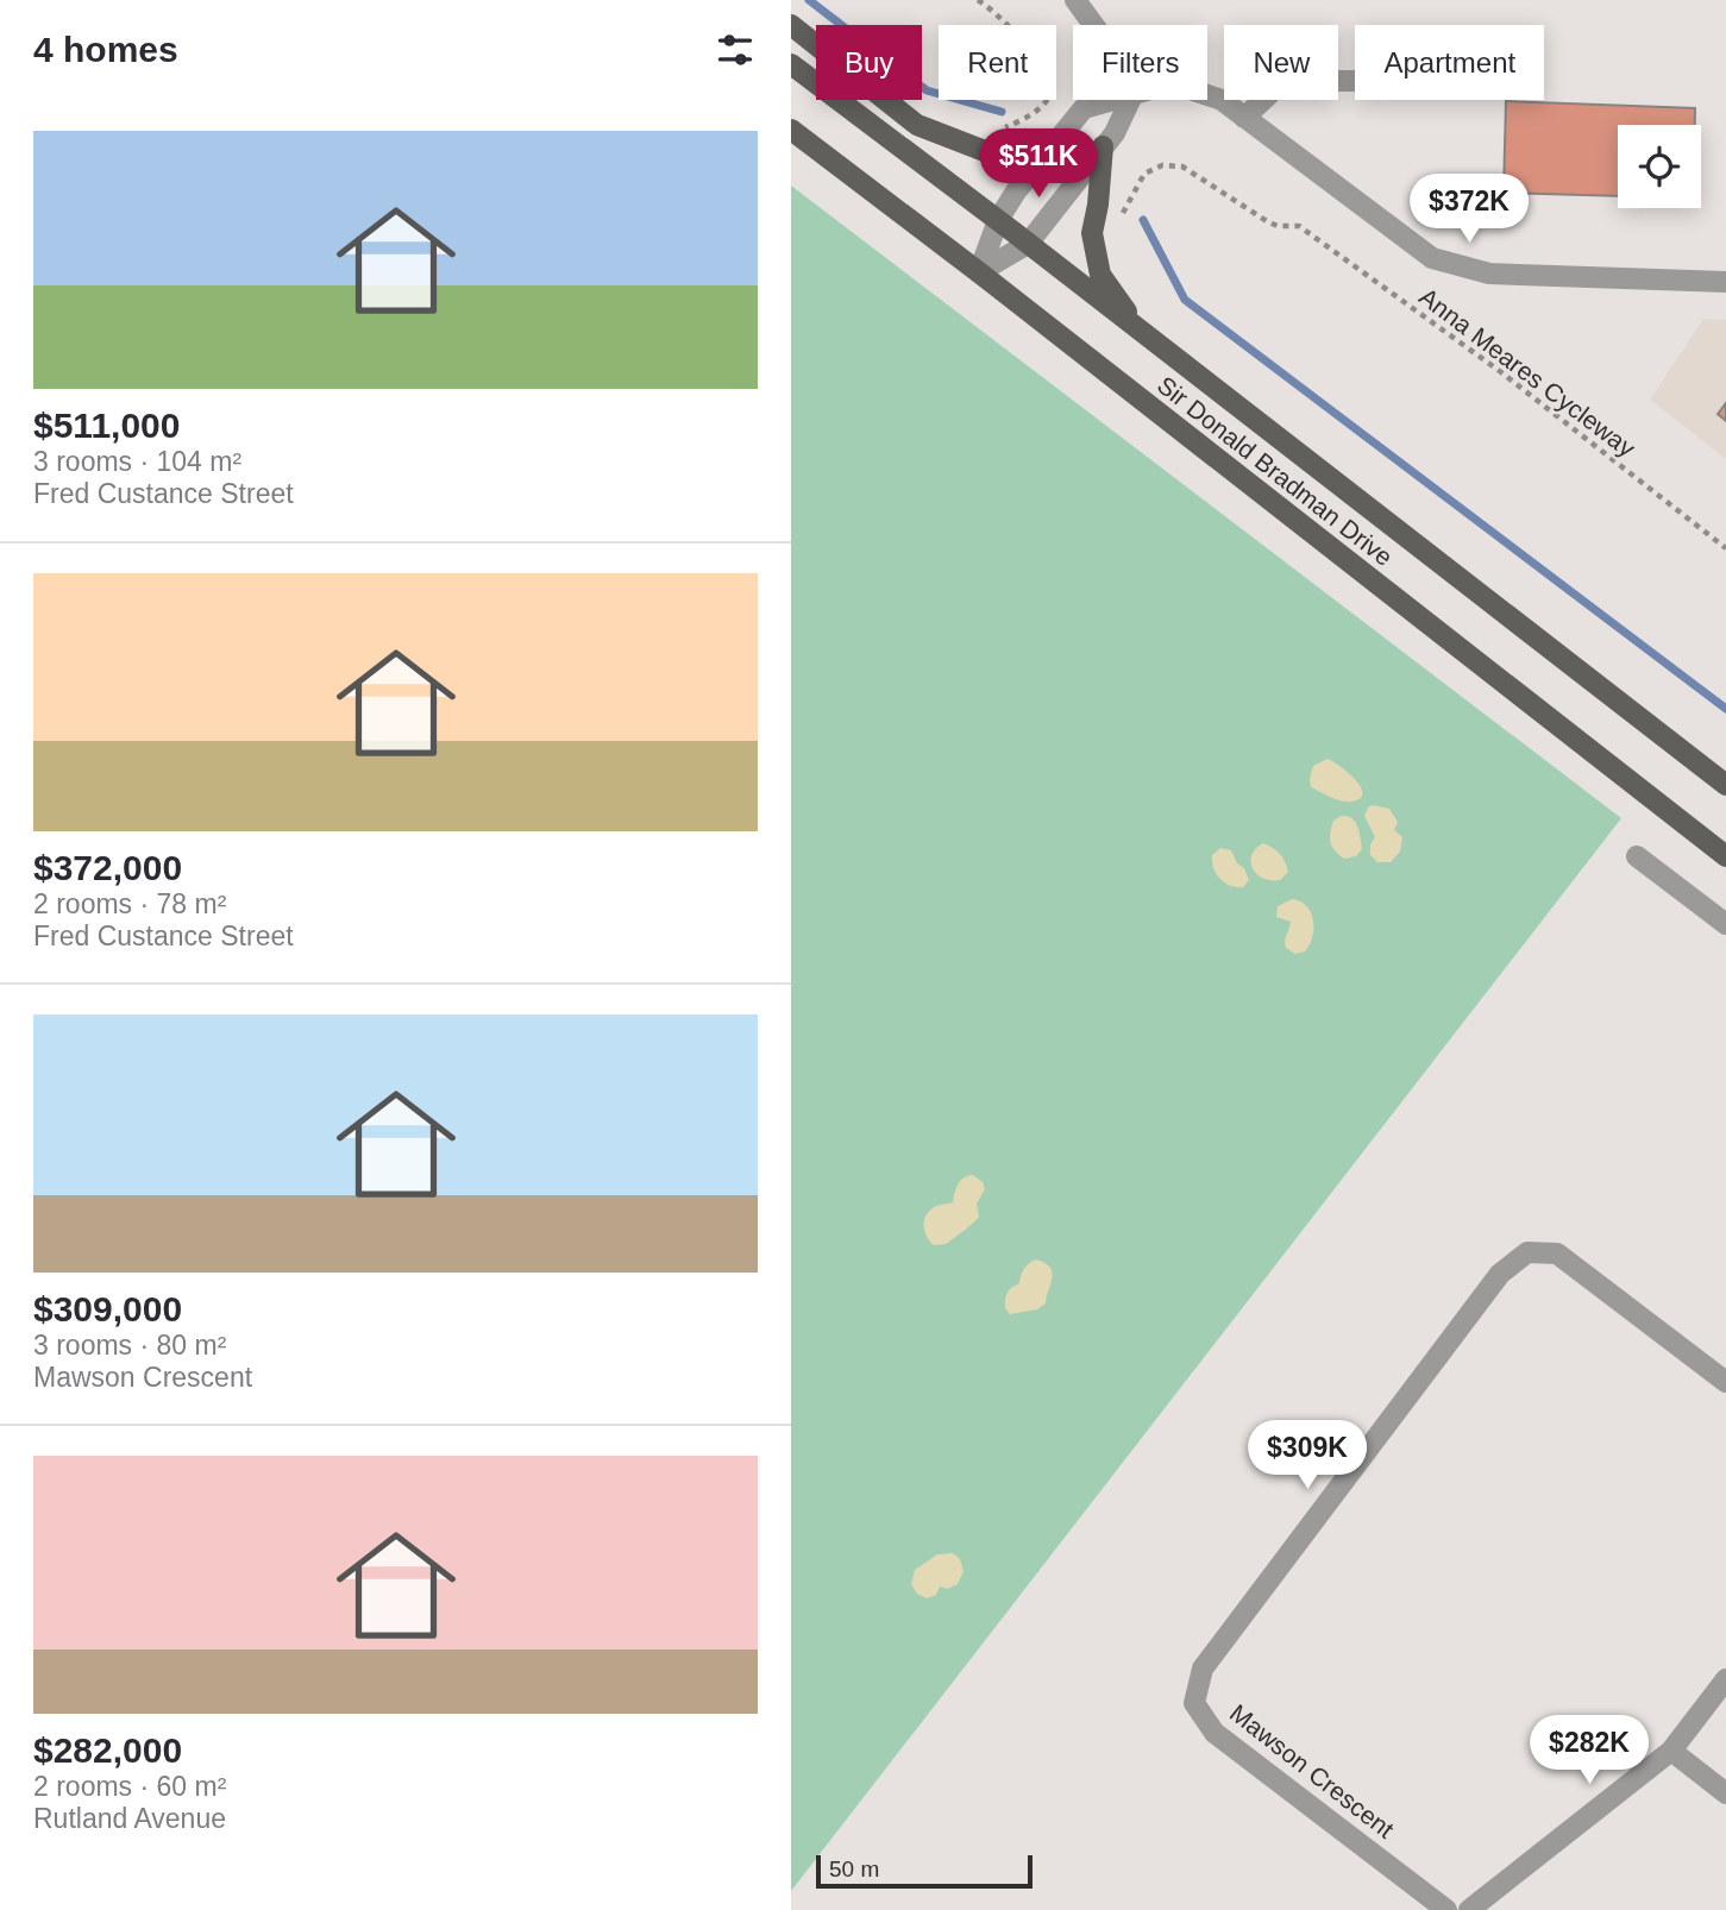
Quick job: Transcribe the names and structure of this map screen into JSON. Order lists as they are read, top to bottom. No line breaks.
{"streets":{"main road":["Sir Donald Bradman Drive"],"street":["Mawson Crescent"],"path":["Anna Meares Cycleway"]},"scale_bar":"50 m","page":{"heading":"4 homes","chip":["Buy","Rent","Filters","New","Apartment"],"list":[{"name":"$511,000","note":"3 rooms · 104 m² · Fred Custance Street"},{"name":"$372,000","note":"2 rooms · 78 m² · Fred Custance Street"},{"name":"$309,000","note":"3 rooms · 80 m² · Mawson Crescent"},{"name":"$282,000","note":"2 rooms · 60 m² · Rutland Avenue"}],"price":["$511K","$372K","$309K","$282K"],"scale":"50 m"}}
